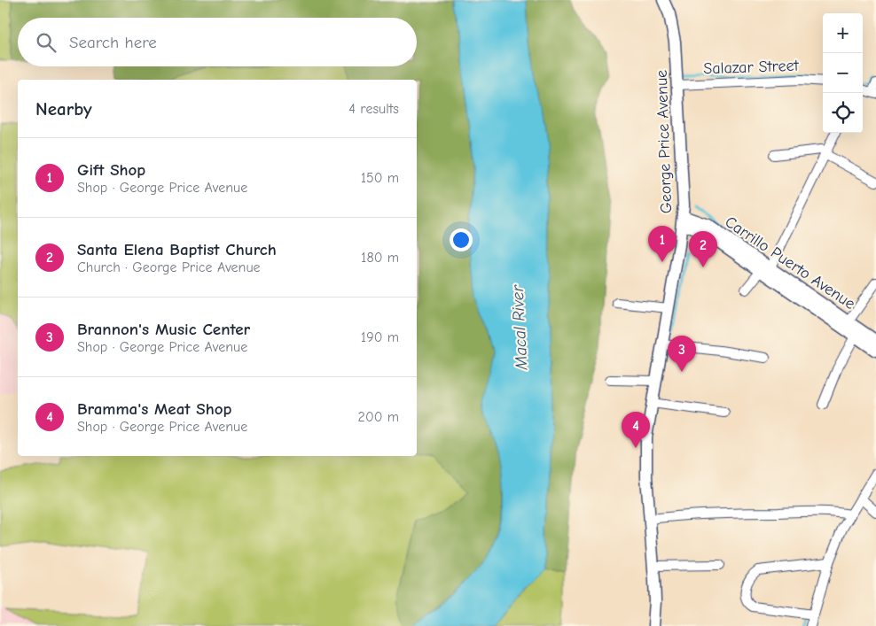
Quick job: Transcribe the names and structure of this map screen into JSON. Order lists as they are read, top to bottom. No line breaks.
{"streets":{"main road":["George Price Avenue","Carrillo Puerto Avenue"],"street":["Salazar Street"]},"crossings":[["Salazar Street","George Price Avenue"],["George Price Avenue","Carrillo Puerto Avenue"]],"water":["Macal River"],"page":{"map_buttons":["+","−"],"search":"Search here","heading":["Nearby","4 results"],"list":[{"mark":"1","name":"Gift Shop","note":"Shop · George Price Avenue","value":"150 m"},{"mark":"2","name":"Santa Elena Baptist Church","note":"Church · George Price Avenue","value":"180 m"},{"mark":"3","name":"Brannon's Music Center","note":"Shop · George Price Avenue","value":"190 m"},{"mark":"4","name":"Bramma's Meat Shop","note":"Shop · George Price Avenue","value":"200 m"}],"pins":["1","2","3","4"]}}
